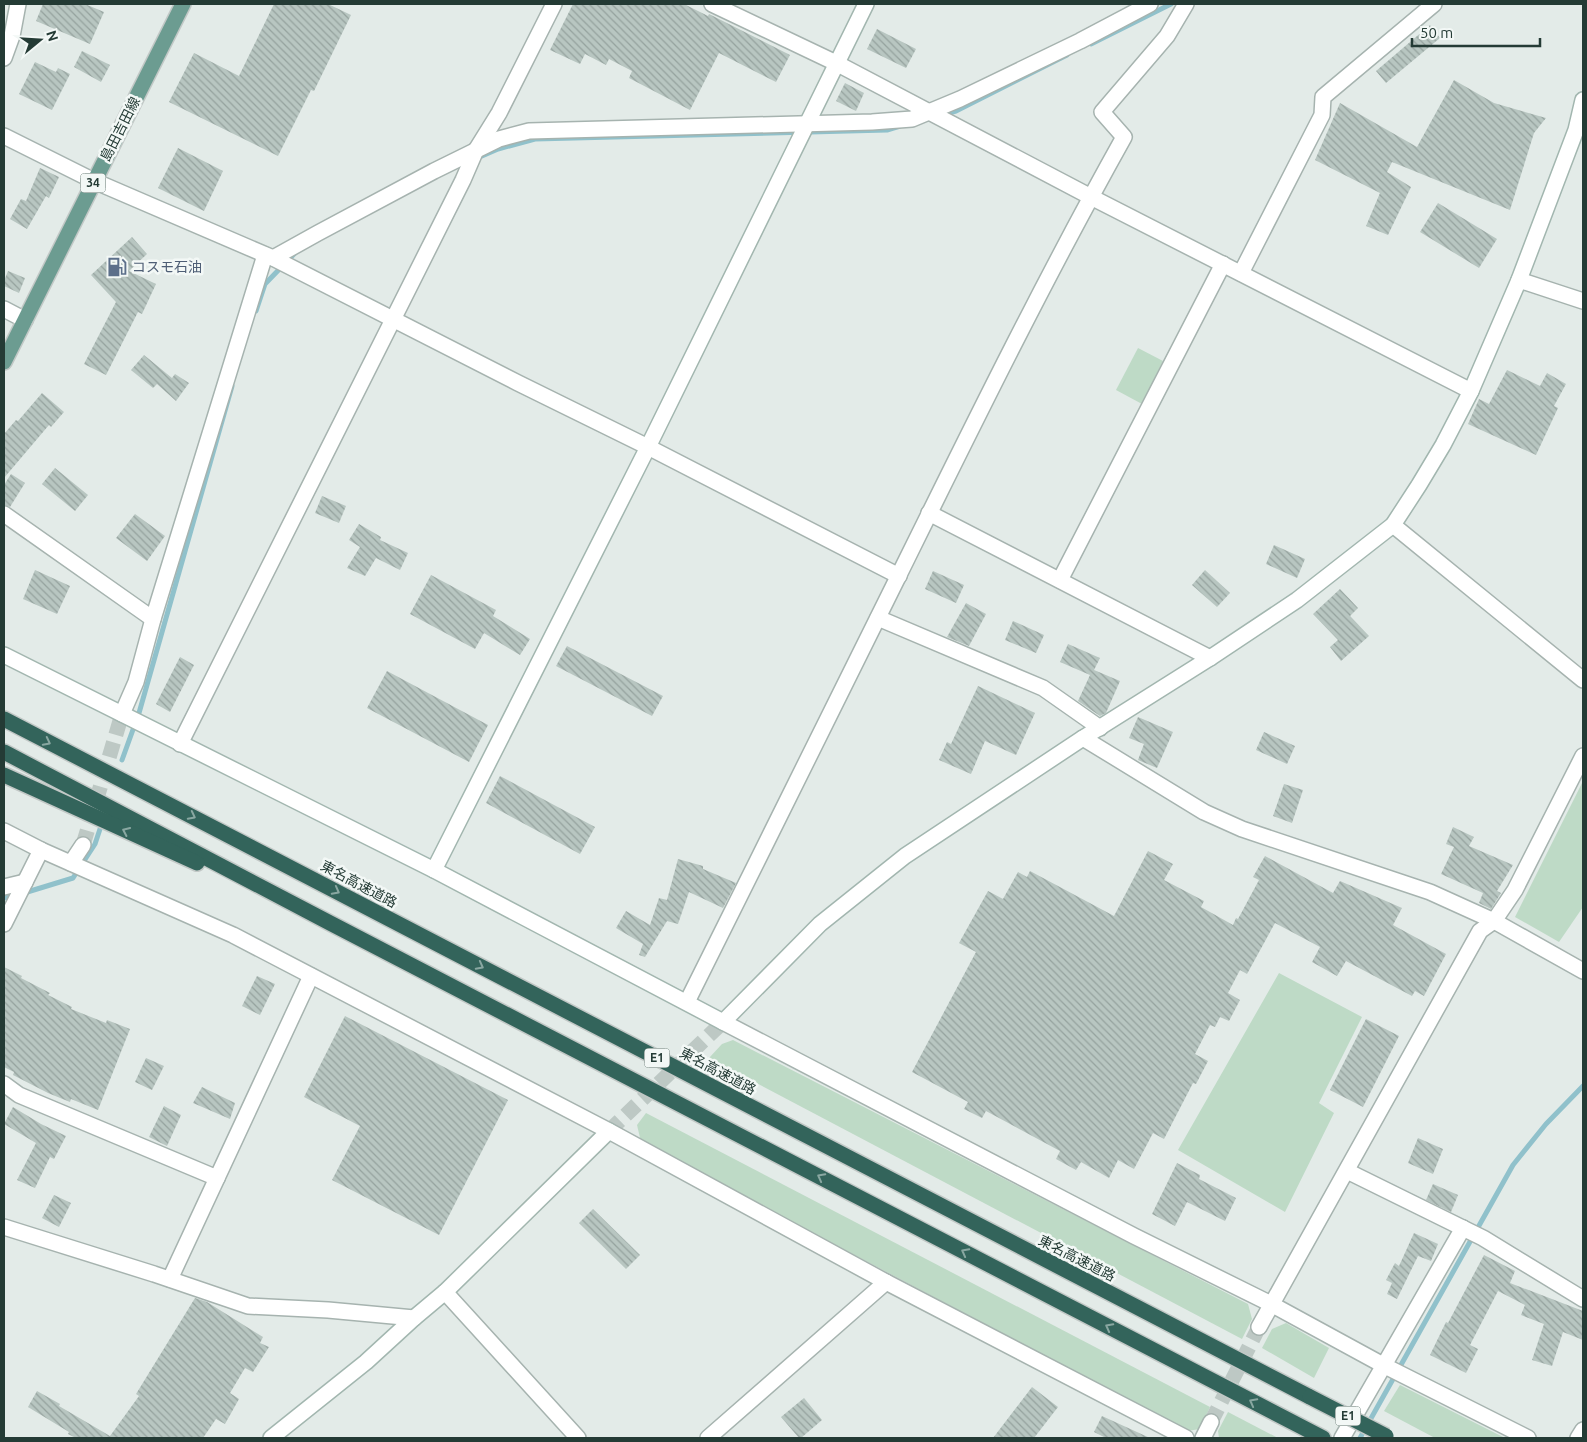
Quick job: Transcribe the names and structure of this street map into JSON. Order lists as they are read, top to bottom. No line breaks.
{"streets":{"highway":["東名高速道路","E1"],"main road":["島田吉田線","34"]},"places":{"fuel station":["コスモ石油"]},"scale_bar":"50 m","north":"right"}
